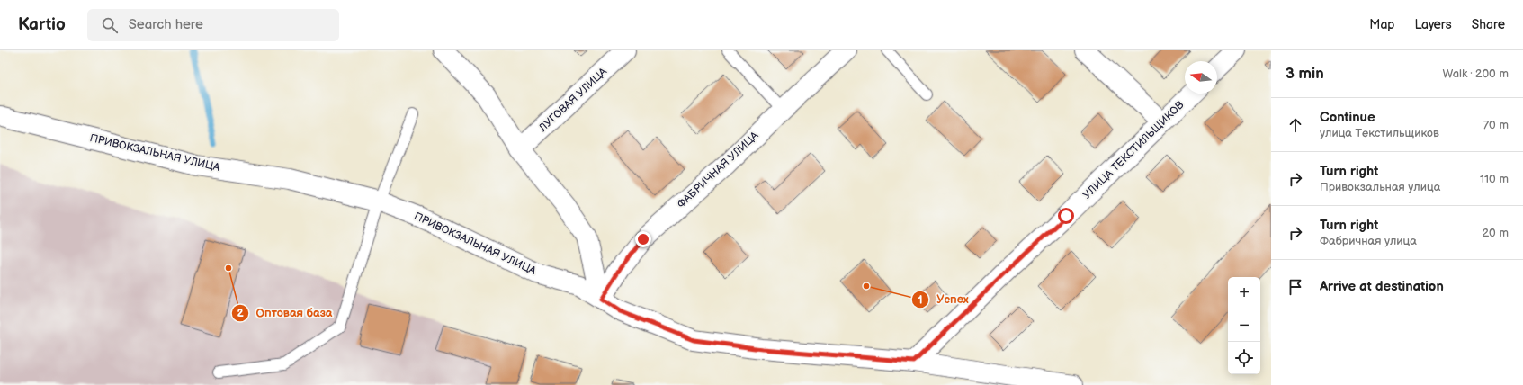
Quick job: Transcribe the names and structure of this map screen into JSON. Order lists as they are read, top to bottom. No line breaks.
{"streets":{"street":["ЛУГОВАЯ УЛИЦА","УЛИЦА ТЕКСТИЛЬЩИКОВ","ПРИВОКЗАЛЬНАЯ УЛИЦА","ФАБРИЧНАЯ УЛИЦА"]},"crossings":[["УЛИЦА ТЕКСТИЛЬЩИКОВ","ПРИВОКЗАЛЬНАЯ УЛИЦА"],["ПРИВОКЗАЛЬНАЯ УЛИЦА","ФАБРИЧНАЯ УЛИЦА"]],"places":["Оптовая база","Успех"],"north":"left","page":{"header":"Kartio","search":"Search here","nav":["Map","Layers","Share"],"heading":["3 min","Walk · 200 m"],"list":[["Continue","улица Текстильщиков","70 m"],["Turn right","Привокзальная улица","110 m"],["Turn right","Фабричная улица","20 m"],"Arrive at destination"],"map_buttons":["+","−"]}}
